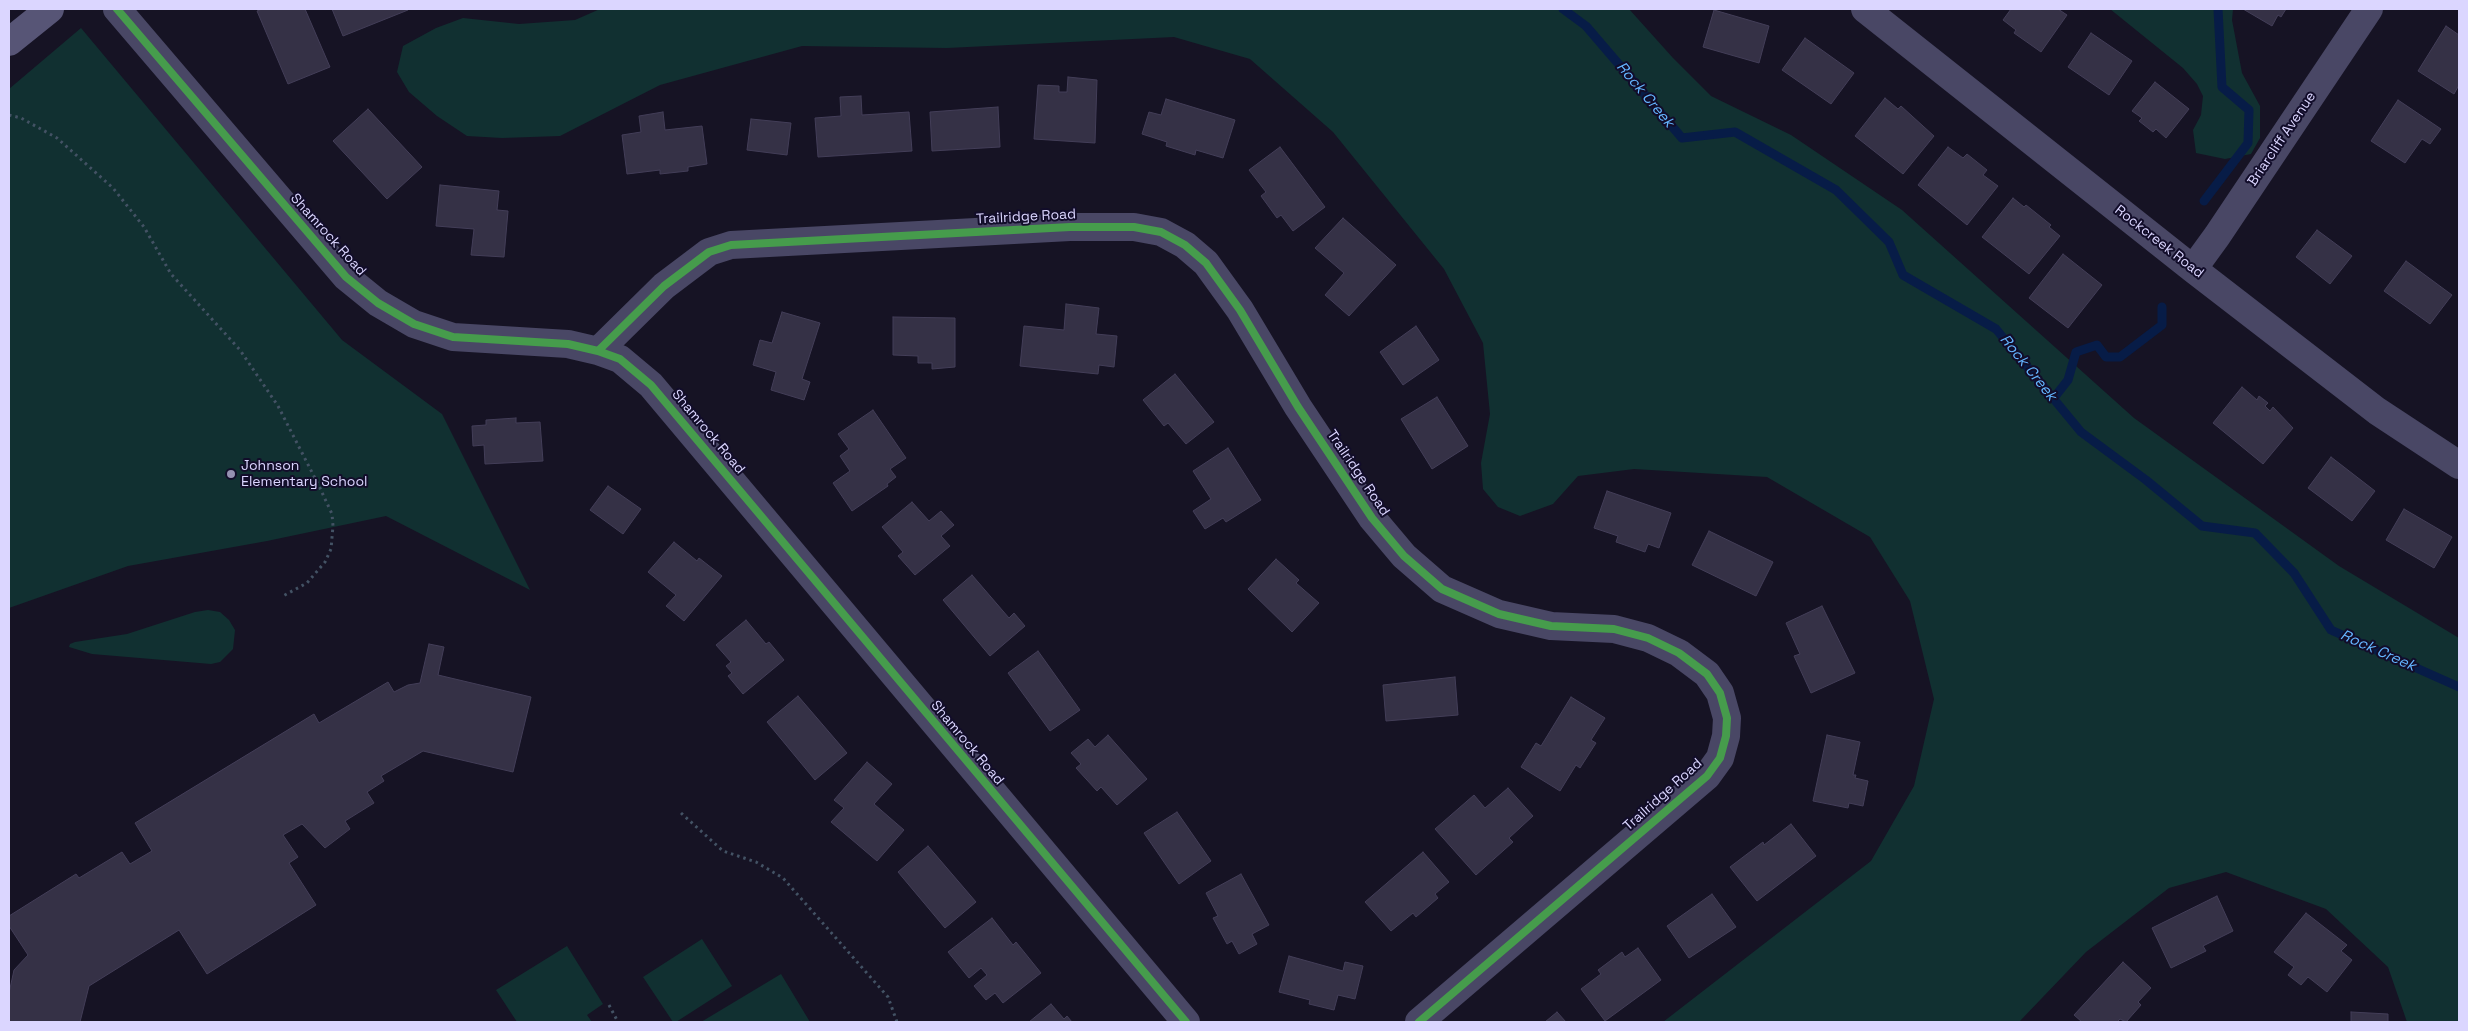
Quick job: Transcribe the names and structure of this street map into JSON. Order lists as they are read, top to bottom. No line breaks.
{"streets":{"street":["Briarcliff Avenue","Trailridge Road","Shamrock Road","Rockcreek Road"]},"crossings":[["Briarcliff Avenue","Rockcreek Road"],["Trailridge Road","Shamrock Road"]],"water":["Rock Creek"],"places":["Johnson Elementary School"]}
